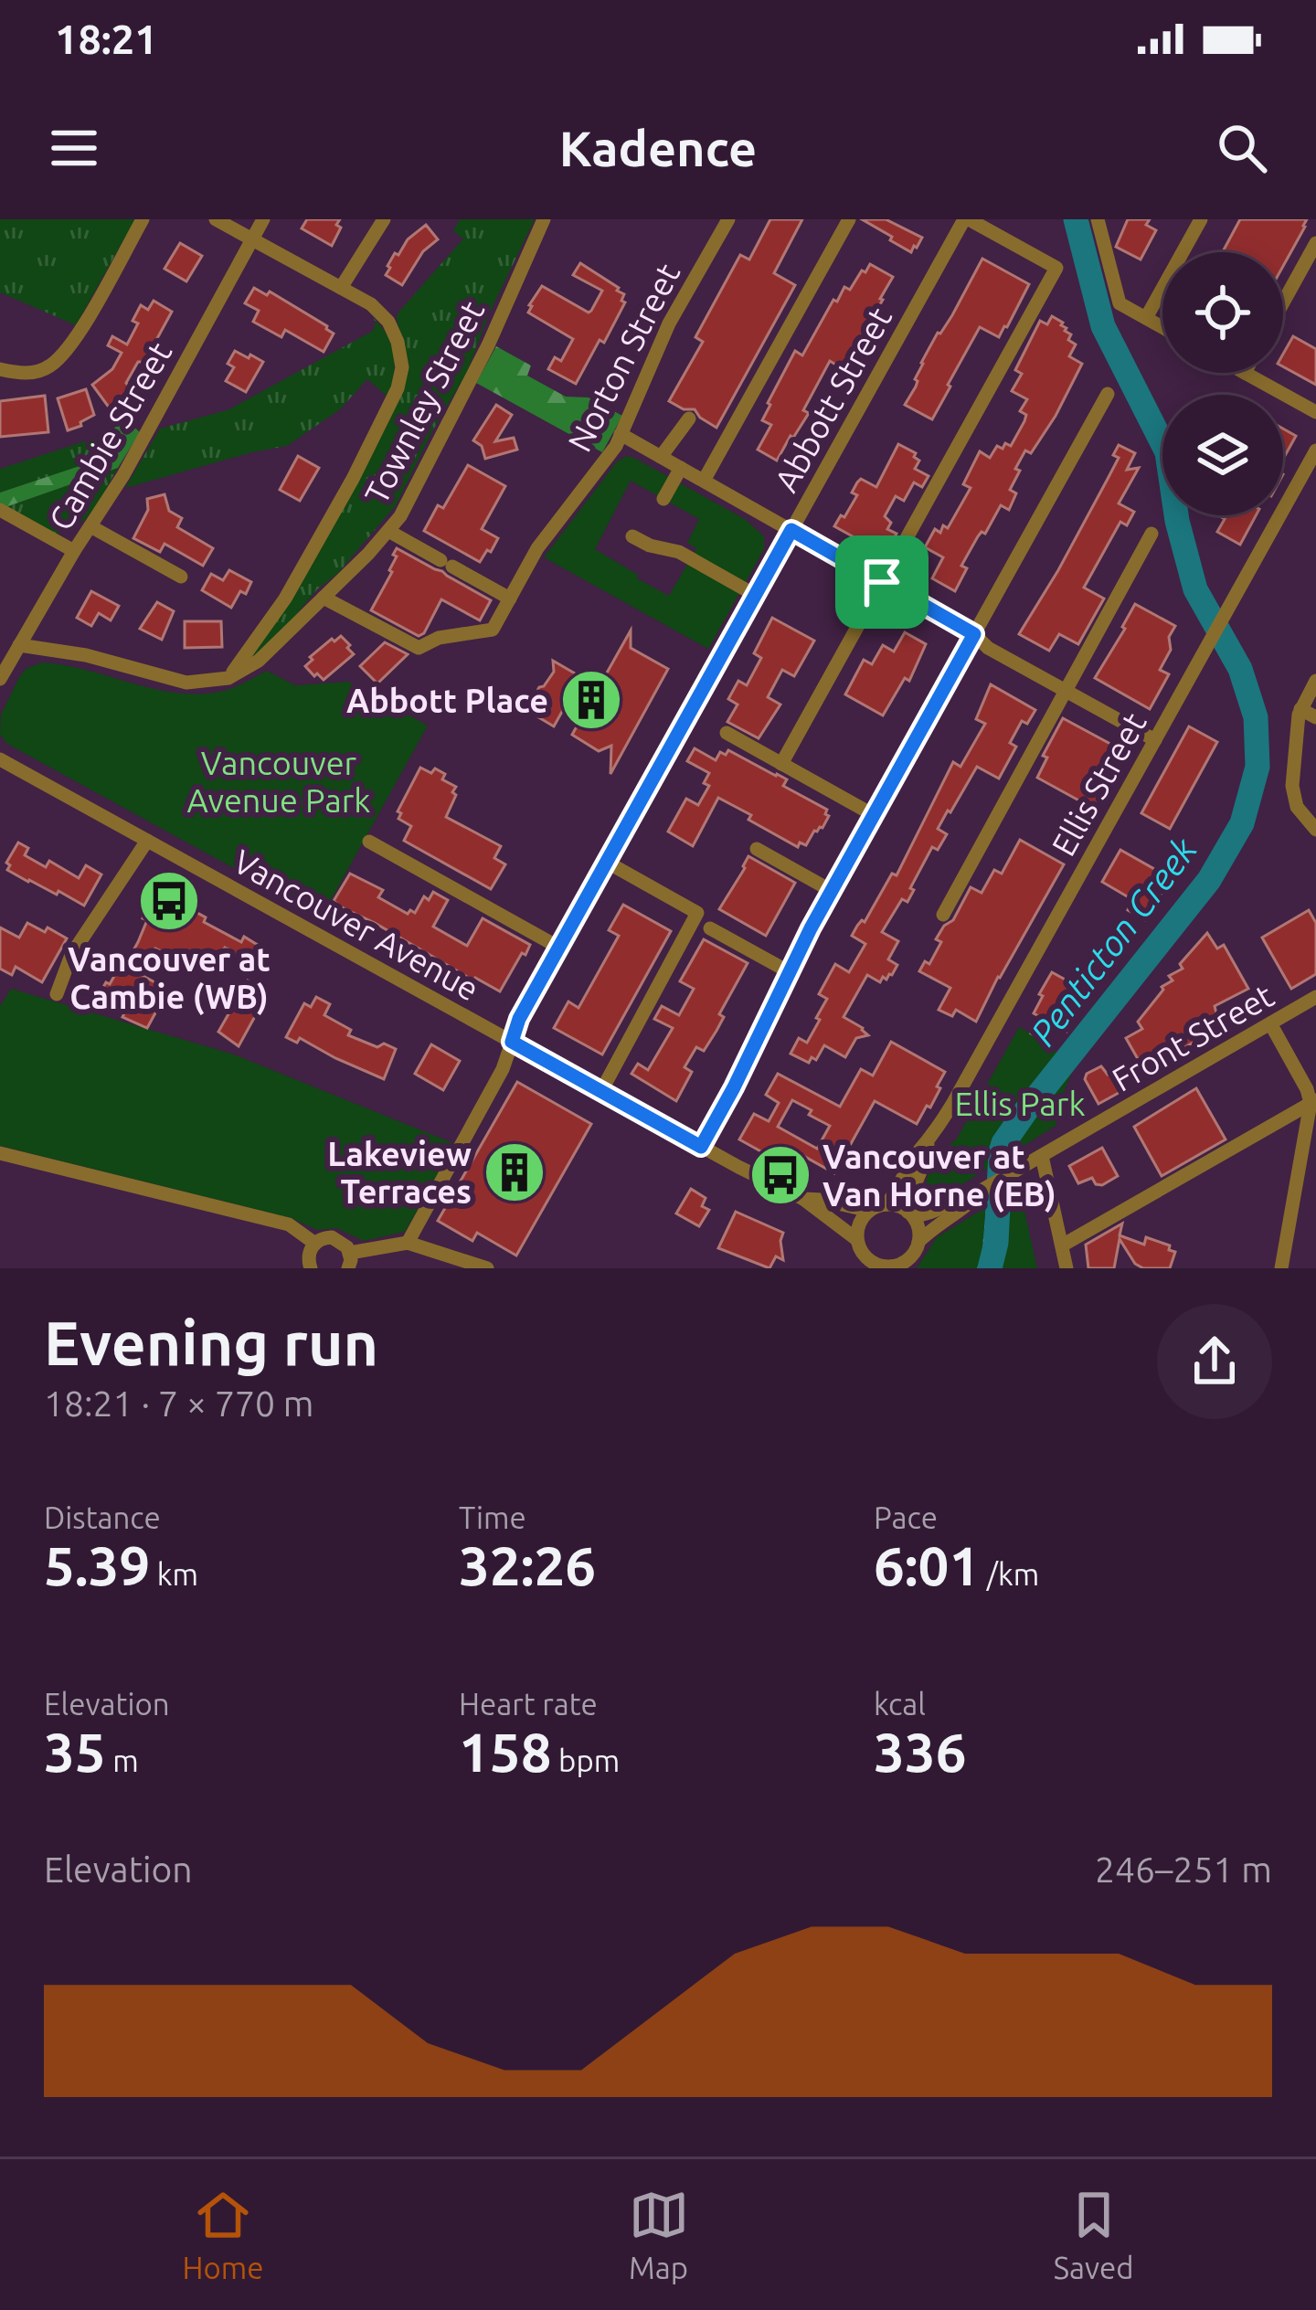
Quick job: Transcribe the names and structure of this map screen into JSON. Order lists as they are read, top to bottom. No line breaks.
{"streets":{"street":["Norton Street","Abbott Street","Townley Street","Cambie Street","Ellis Street","Vancouver Avenue","Front Street"]},"crossings":[["Norton Street","Townley Street"],["Abbott Street","Vancouver Avenue"],["Ellis Street","Vancouver Avenue"],["Ellis Street","Front Street"],["Vancouver Avenue","Front Street"]],"water":["Penticton Creek"],"parks":["Vancouver Avenue Park","Ellis Park"],"places":{"building":["Abbott Place","Lakeview Terraces"],"bus stop":["Vancouver at Cambie (WB)","Vancouver at Van Horne (EB)"]},"page":{"status":"18:21","header":"Kadence","heading":["Evening run","18:21 · 7 × 770 m"],"stats":[["Distance","5.39 km"],["Time","32:26"],["Pace","6:01 /km"],["Elevation","35 m"],["Heart rate","158 bpm"],["kcal","336"]],"chart":["Elevation","246–251 m"],"tabs":["Home","Map","Saved"]}}
